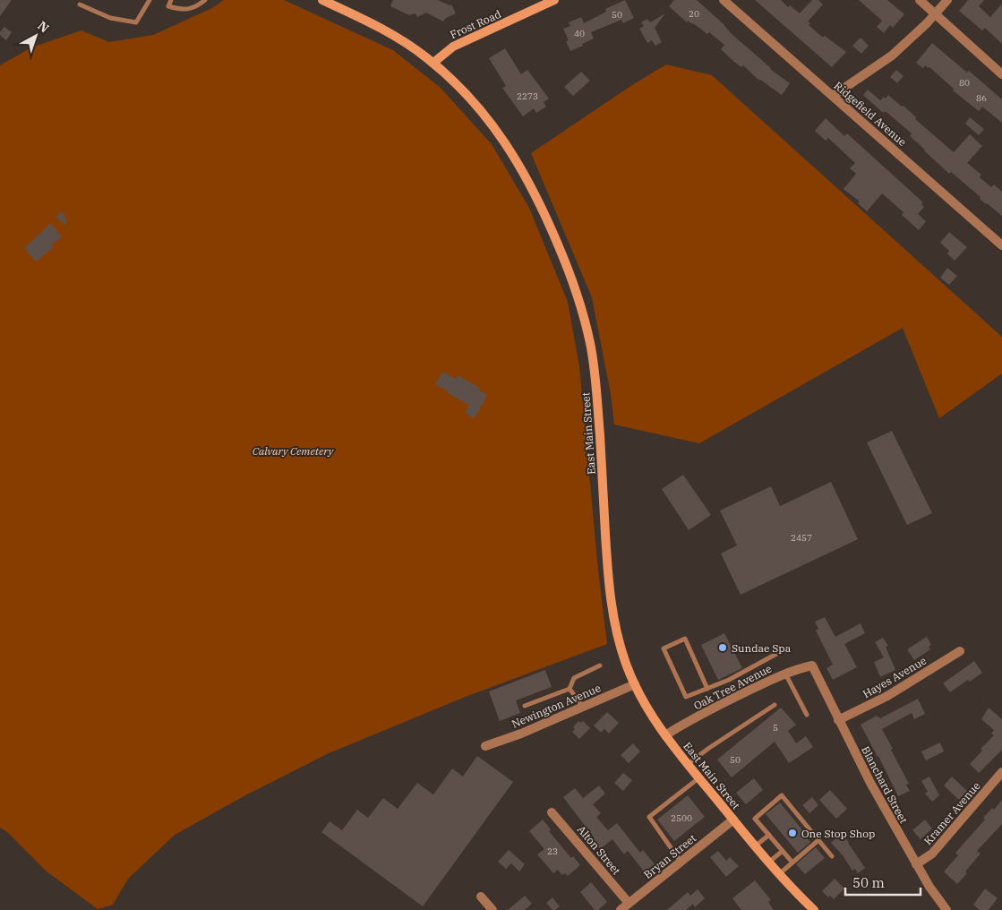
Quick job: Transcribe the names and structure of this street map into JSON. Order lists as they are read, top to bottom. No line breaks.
{"streets":{"main road":["Frost Road","East Main Street"],"street":["Ridgefield Avenue","Hayes Avenue","Oak Tree Avenue","Newington Avenue","Blanchard Street","Kramer Avenue","Alton Street","Bryan Street"]},"crossings":[["Frost Road","East Main Street"],["East Main Street","Oak Tree Avenue"],["East Main Street","Newington Avenue"],["East Main Street","Bryan Street"],["Hayes Avenue","Blanchard Street"],["Oak Tree Avenue","Blanchard Street"],["Blanchard Street","Kramer Avenue"],["Alton Street","Bryan Street"]],"parks":["Calvary Cemetery"],"places":["Sundae Spa","One Stop Shop"],"house_numbers":["20","50","40","80","2273","86","2457","5","50","2500","23"],"scale_bar":"50 m","north":"top right"}
